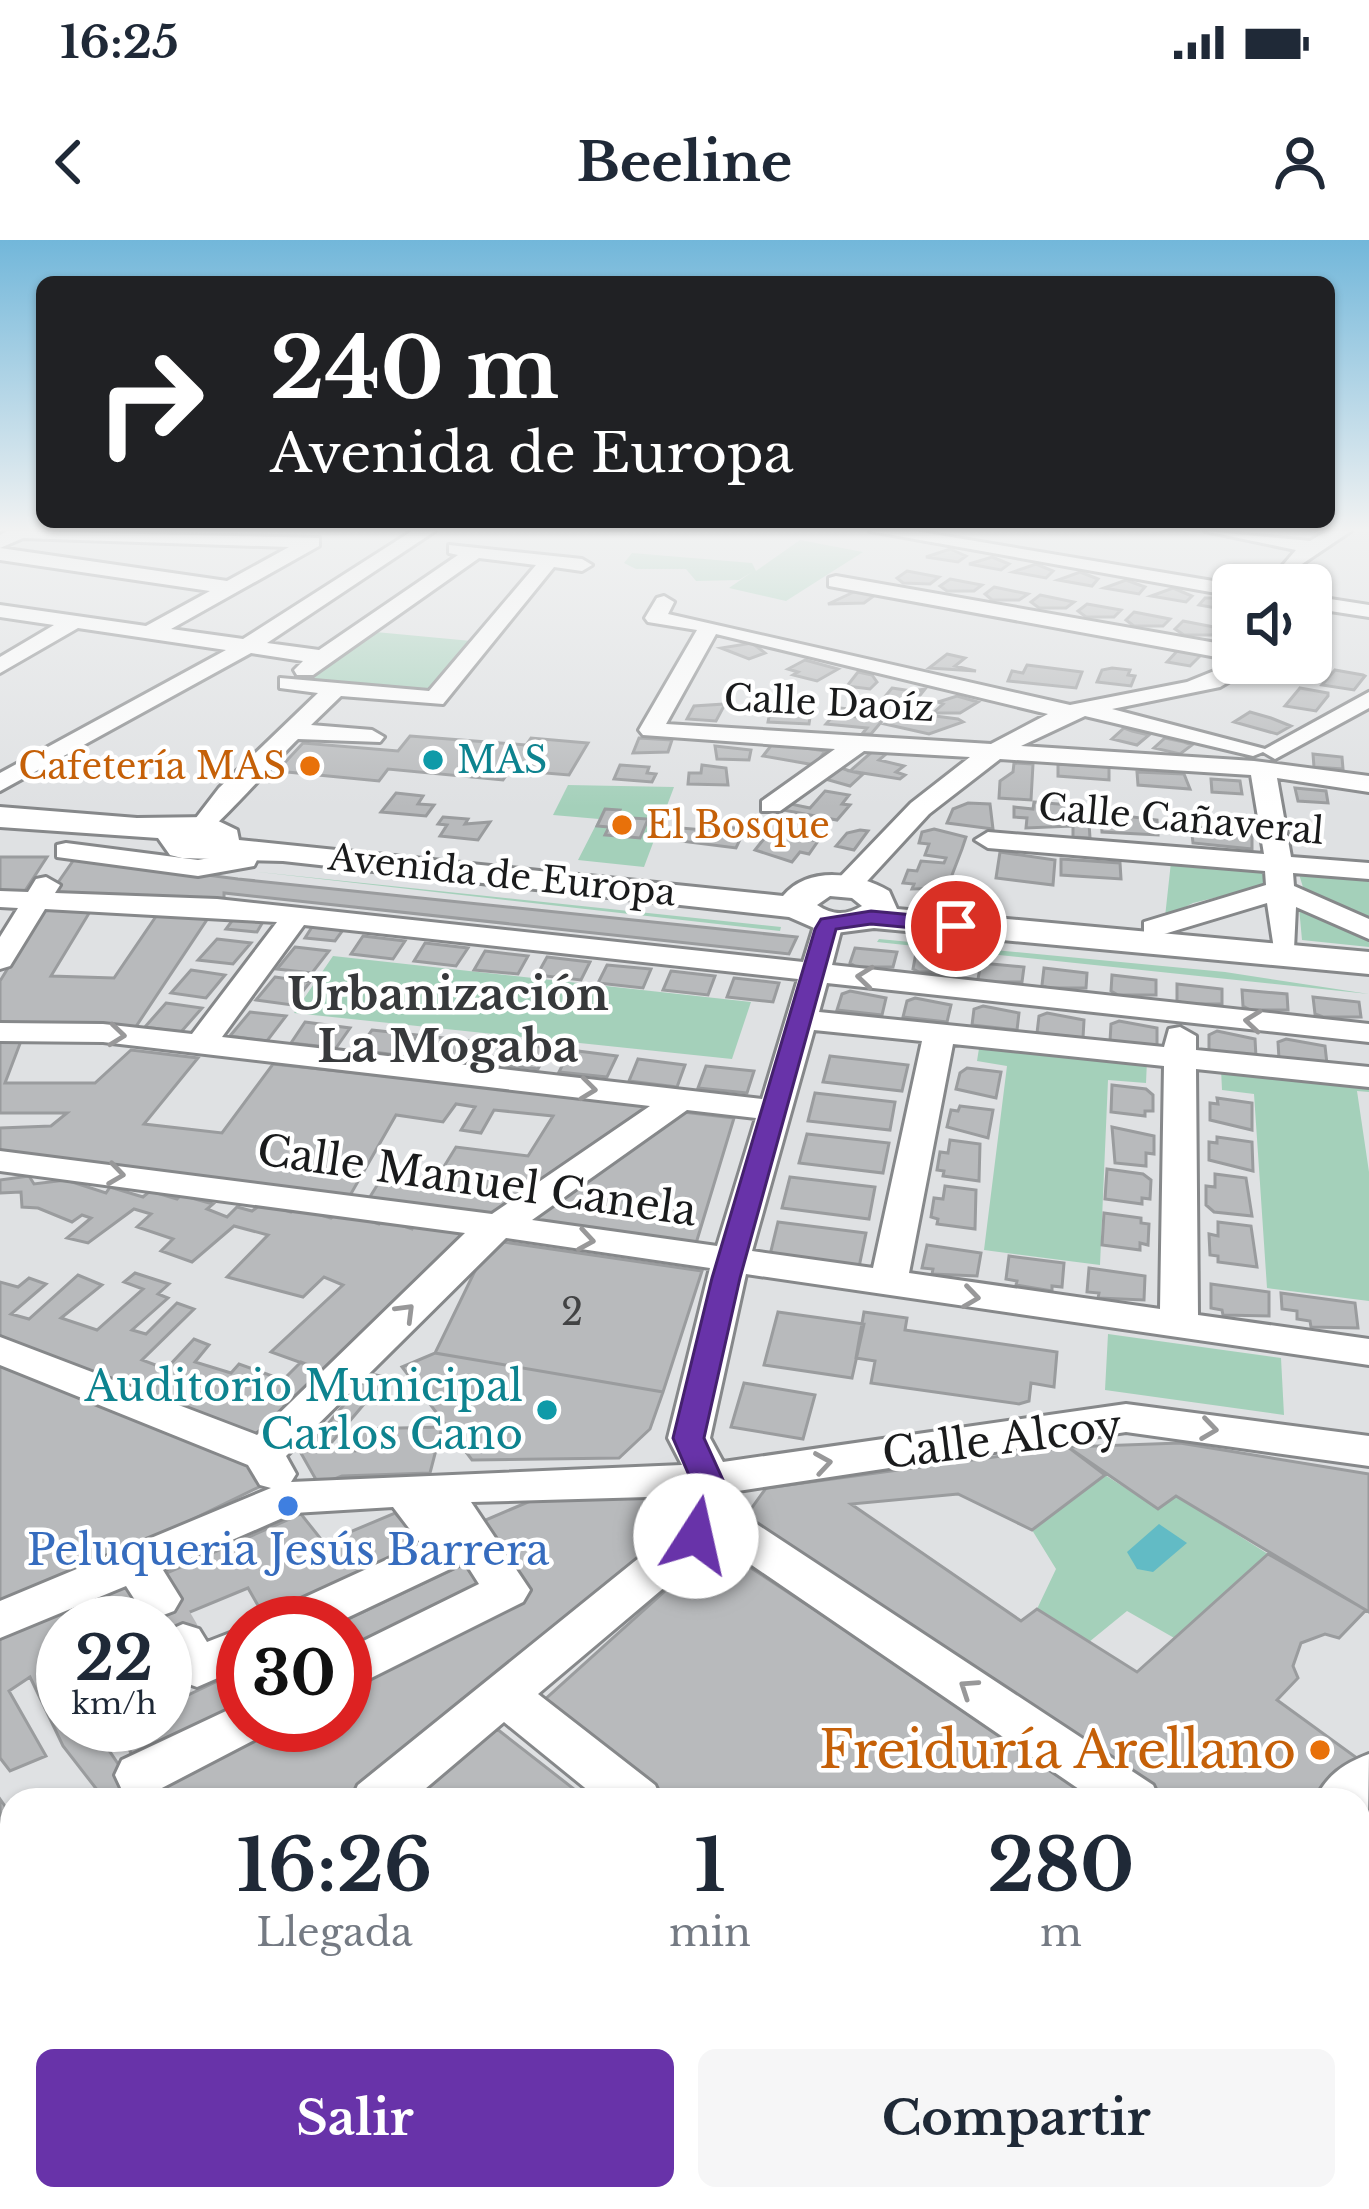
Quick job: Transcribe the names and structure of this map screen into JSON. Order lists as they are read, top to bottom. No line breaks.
{"streets":{"main road":["Avenida de Europa"],"street":["Calle Daoíz","Calle Cañaveral","Calle Manuel Canela","Calle Alcoy"]},"one_way":["Calle Alcoy"],"districts":["Urbanización La Mogaba"],"places":["MAS","Cafetería MAS","El Bosque","Auditorio Municipal Carlos Cano","Peluqueria Jesús Barrera","Freiduría Arellano"],"house_numbers":["2"],"page":{"status":"16:25","header":"Beeline","turn":["240 m","Avenida de Europa"],"speed":"22 km/h","limit":"30","eta":["16:26","Llegada","1","min","280","m"],"buttons":["Salir","Compartir"]}}
